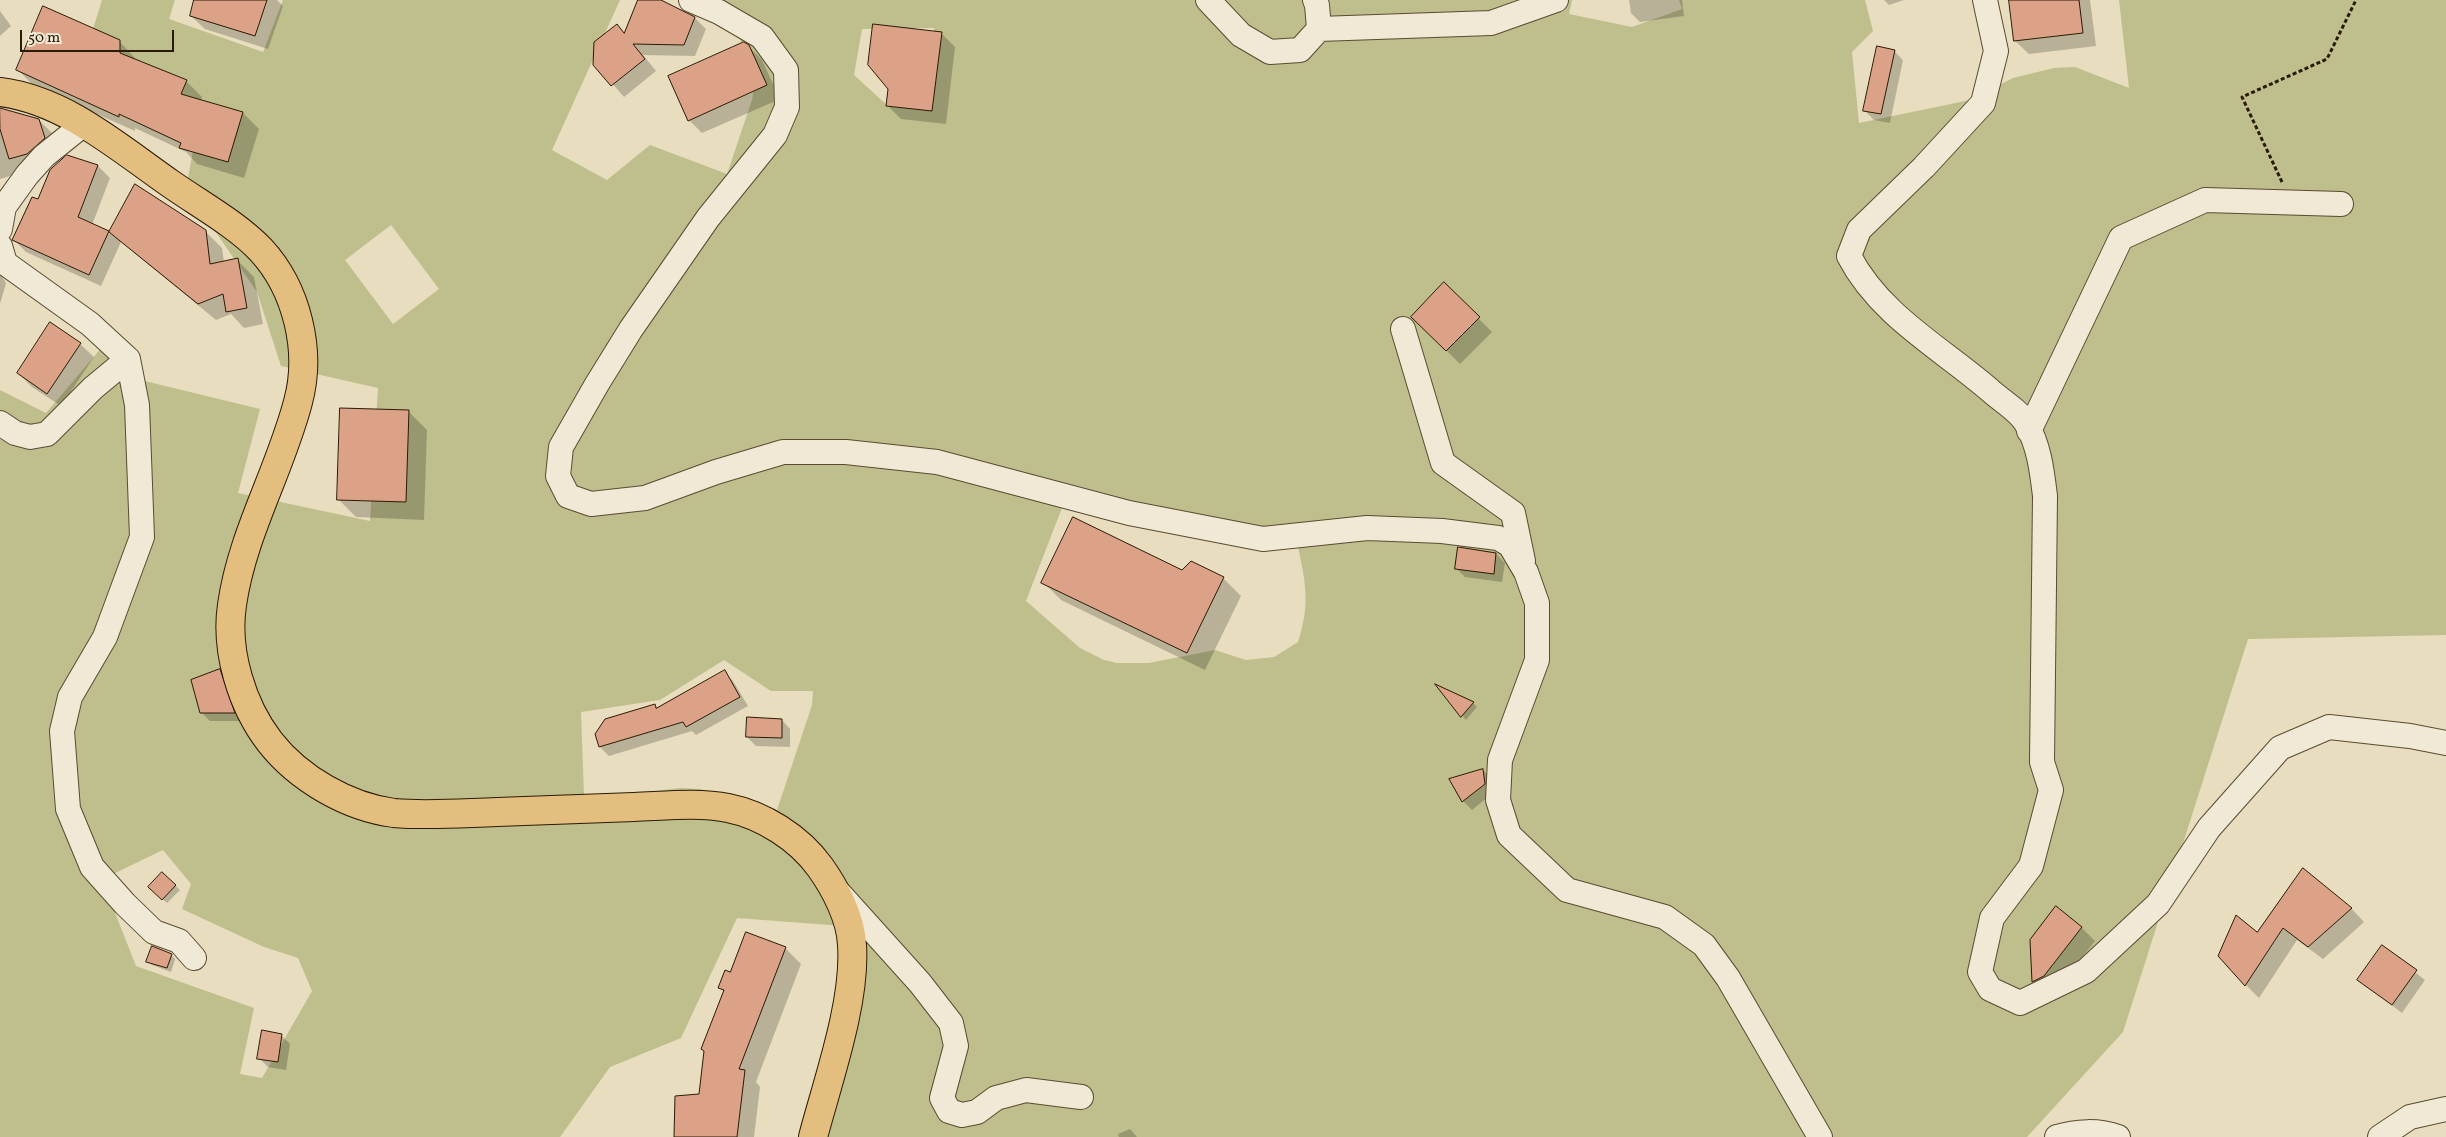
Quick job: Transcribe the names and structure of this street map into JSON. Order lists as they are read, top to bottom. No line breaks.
{"scale_bar":"50 m"}
